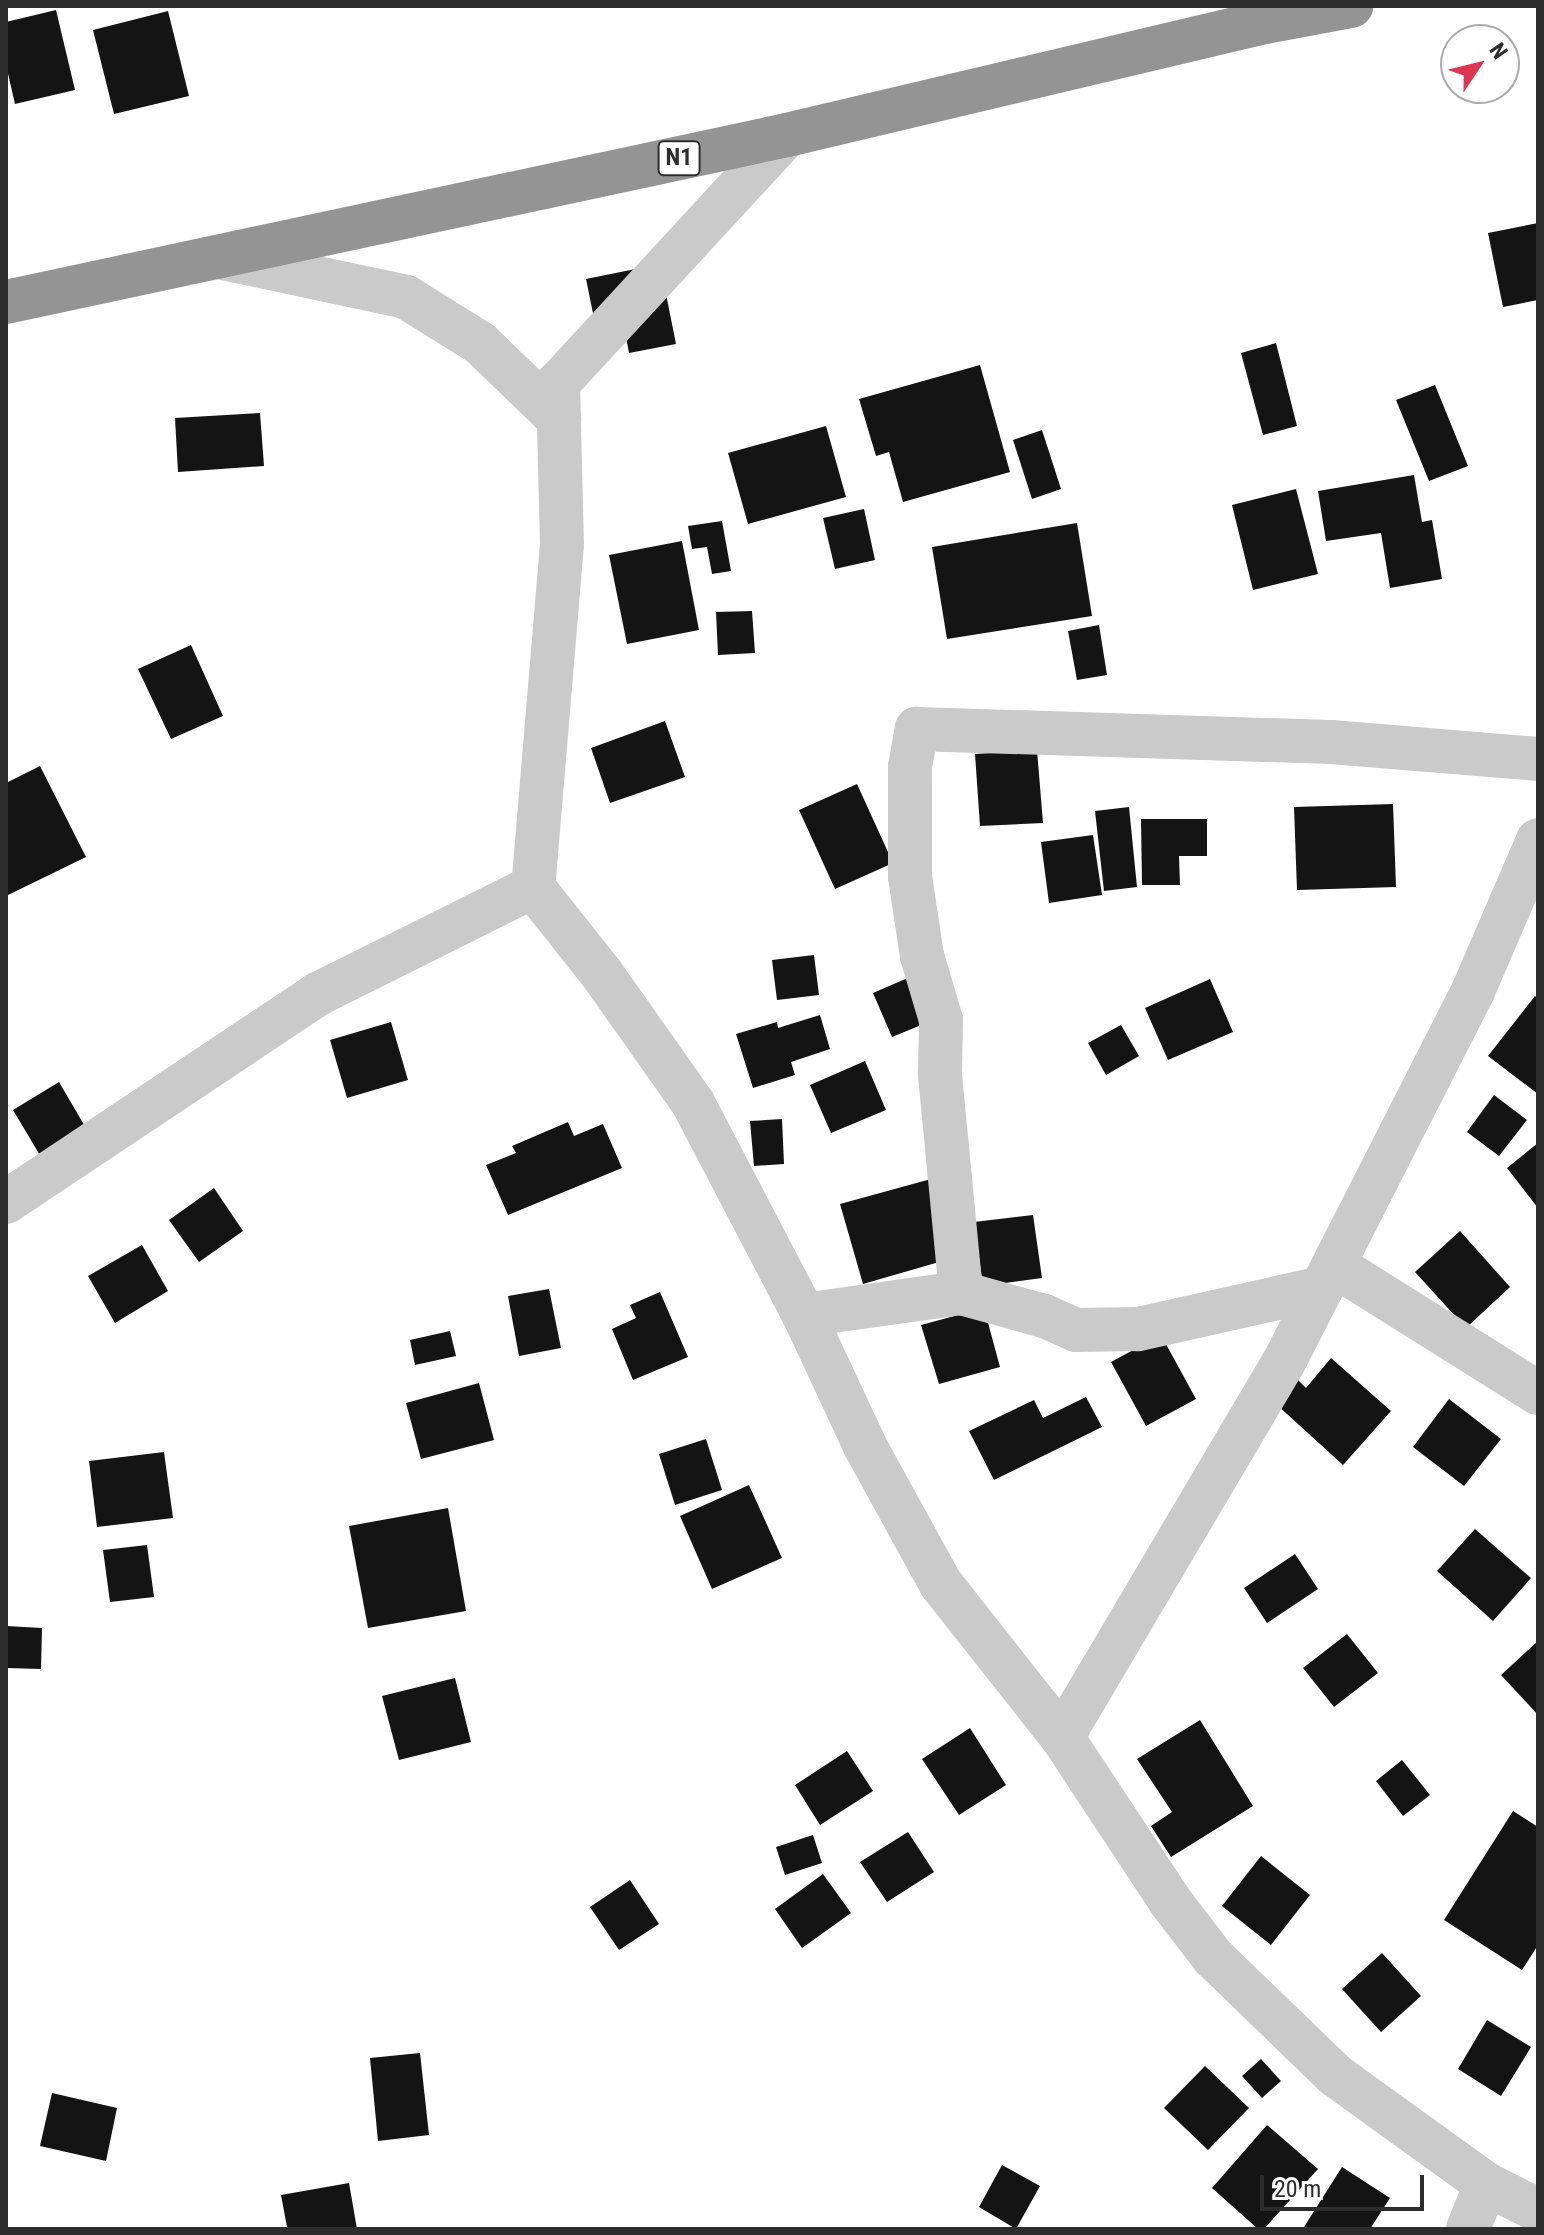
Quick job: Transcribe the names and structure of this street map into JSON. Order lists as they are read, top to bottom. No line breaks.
{"streets":{"highway":["N1"]},"scale_bar":"20 m","north":"top right"}
